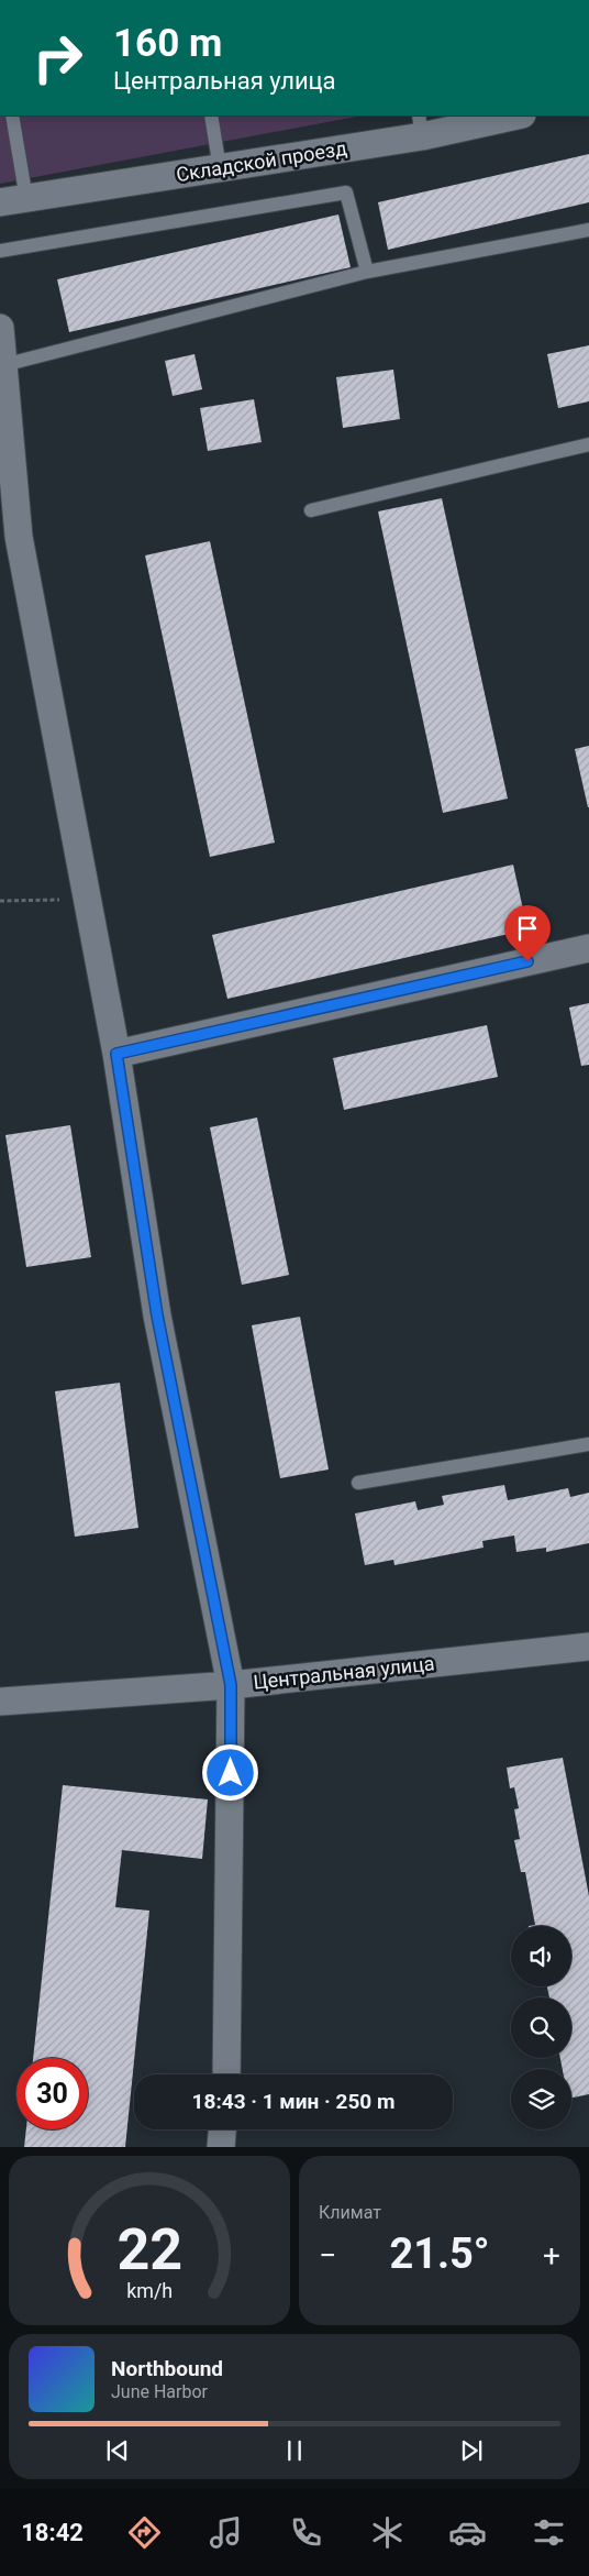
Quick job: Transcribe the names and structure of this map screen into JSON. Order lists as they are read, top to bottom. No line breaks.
{"streets":{"street":["Складской проезд","Центральная улица"]},"page":{"turn":["160 m","Центральная улица"],"limit":"30","trip":"18:43 · 1 мин · 250 m","tile":"Климат","heat":["−","21.5°","+"],"song":["Northbound","June Harbor"],"tabs":"18:42","gauge":["22","km/h"]}}
